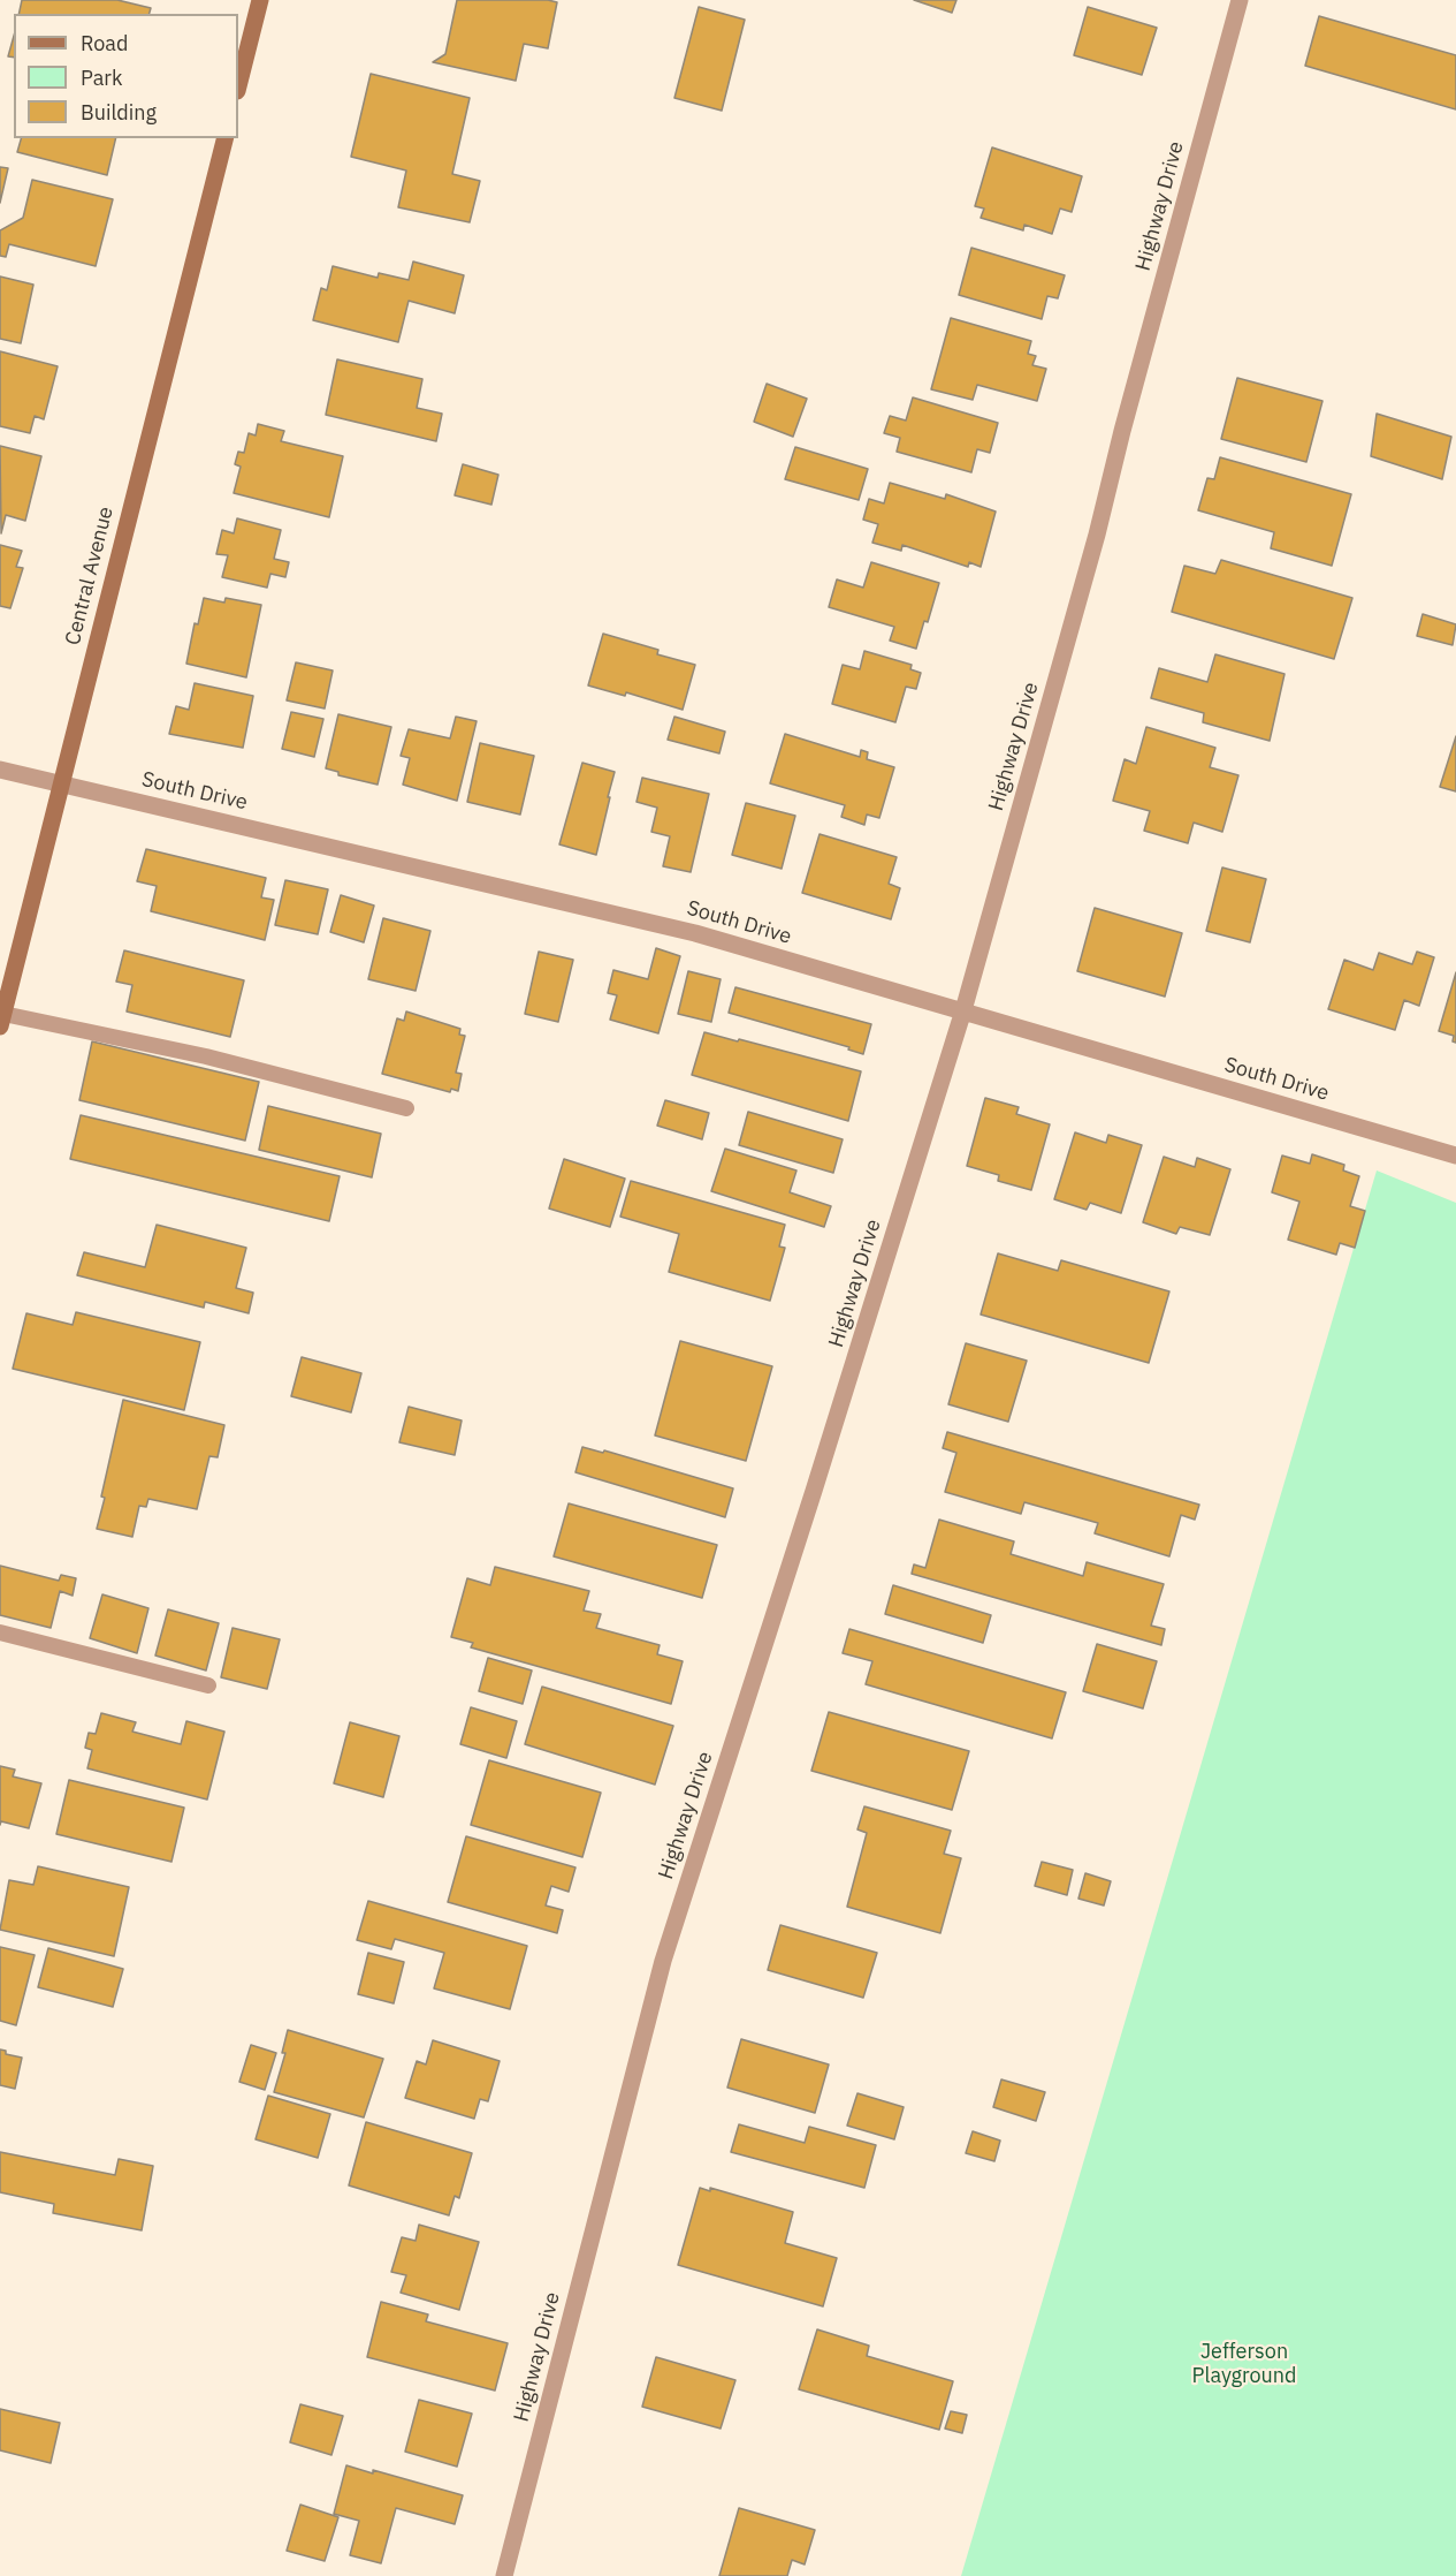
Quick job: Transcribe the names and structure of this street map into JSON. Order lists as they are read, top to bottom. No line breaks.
{"streets":{"main road":["Central Avenue"],"street":["Highway Drive","South Drive"]},"crossings":[["Highway Drive","South Drive"],["Central Avenue","South Drive"]],"parks":["Jefferson Playground"],"legend":["Road","Park","Building"]}
